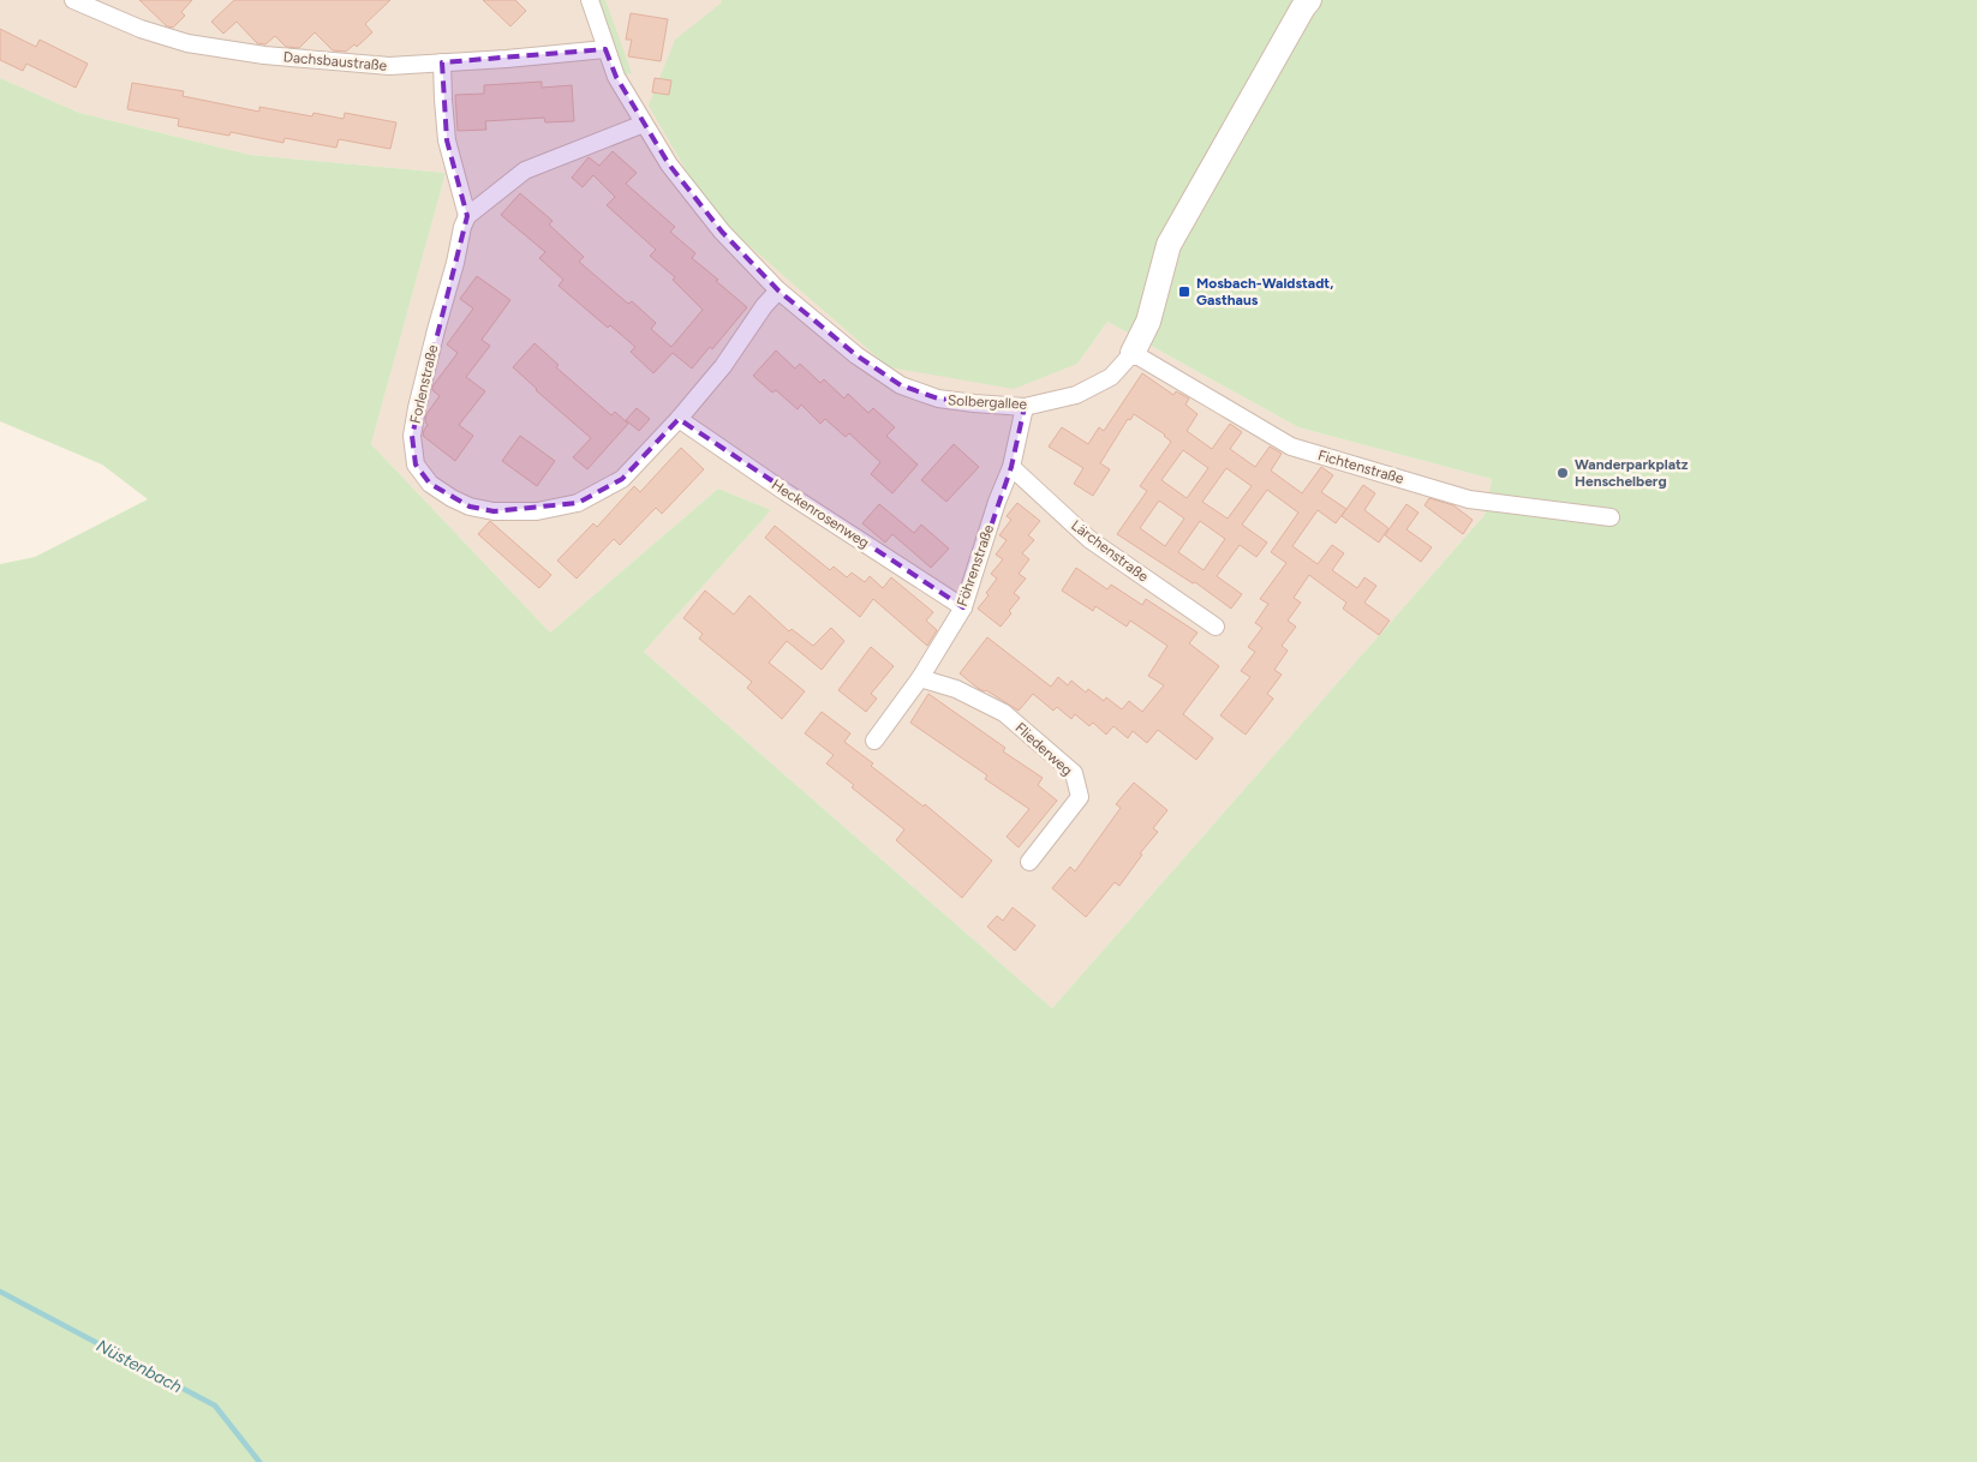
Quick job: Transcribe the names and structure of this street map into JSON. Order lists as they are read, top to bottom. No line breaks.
{"streets":{"street":["Dachsbaustraße","Forlenstraße","Solbergallee","Fichtenstraße","Heckenrosenweg","Lärchenstraße","Föhrenstraße","Fliederweg"]},"crossings":[["Dachsbaustraße","Solbergallee"],["Forlenstraße","Solbergallee"],["Forlenstraße","Heckenrosenweg"],["Solbergallee","Fichtenstraße"],["Solbergallee","Föhrenstraße"],["Heckenrosenweg","Föhrenstraße"],["Lärchenstraße","Föhrenstraße"],["Föhrenstraße","Fliederweg"]],"water":["Nüstenbach"],"places":{"transit":["Mosbach-Waldstadt, Gasthaus"],"other":["Wanderparkplatz Henschelberg"]}}
